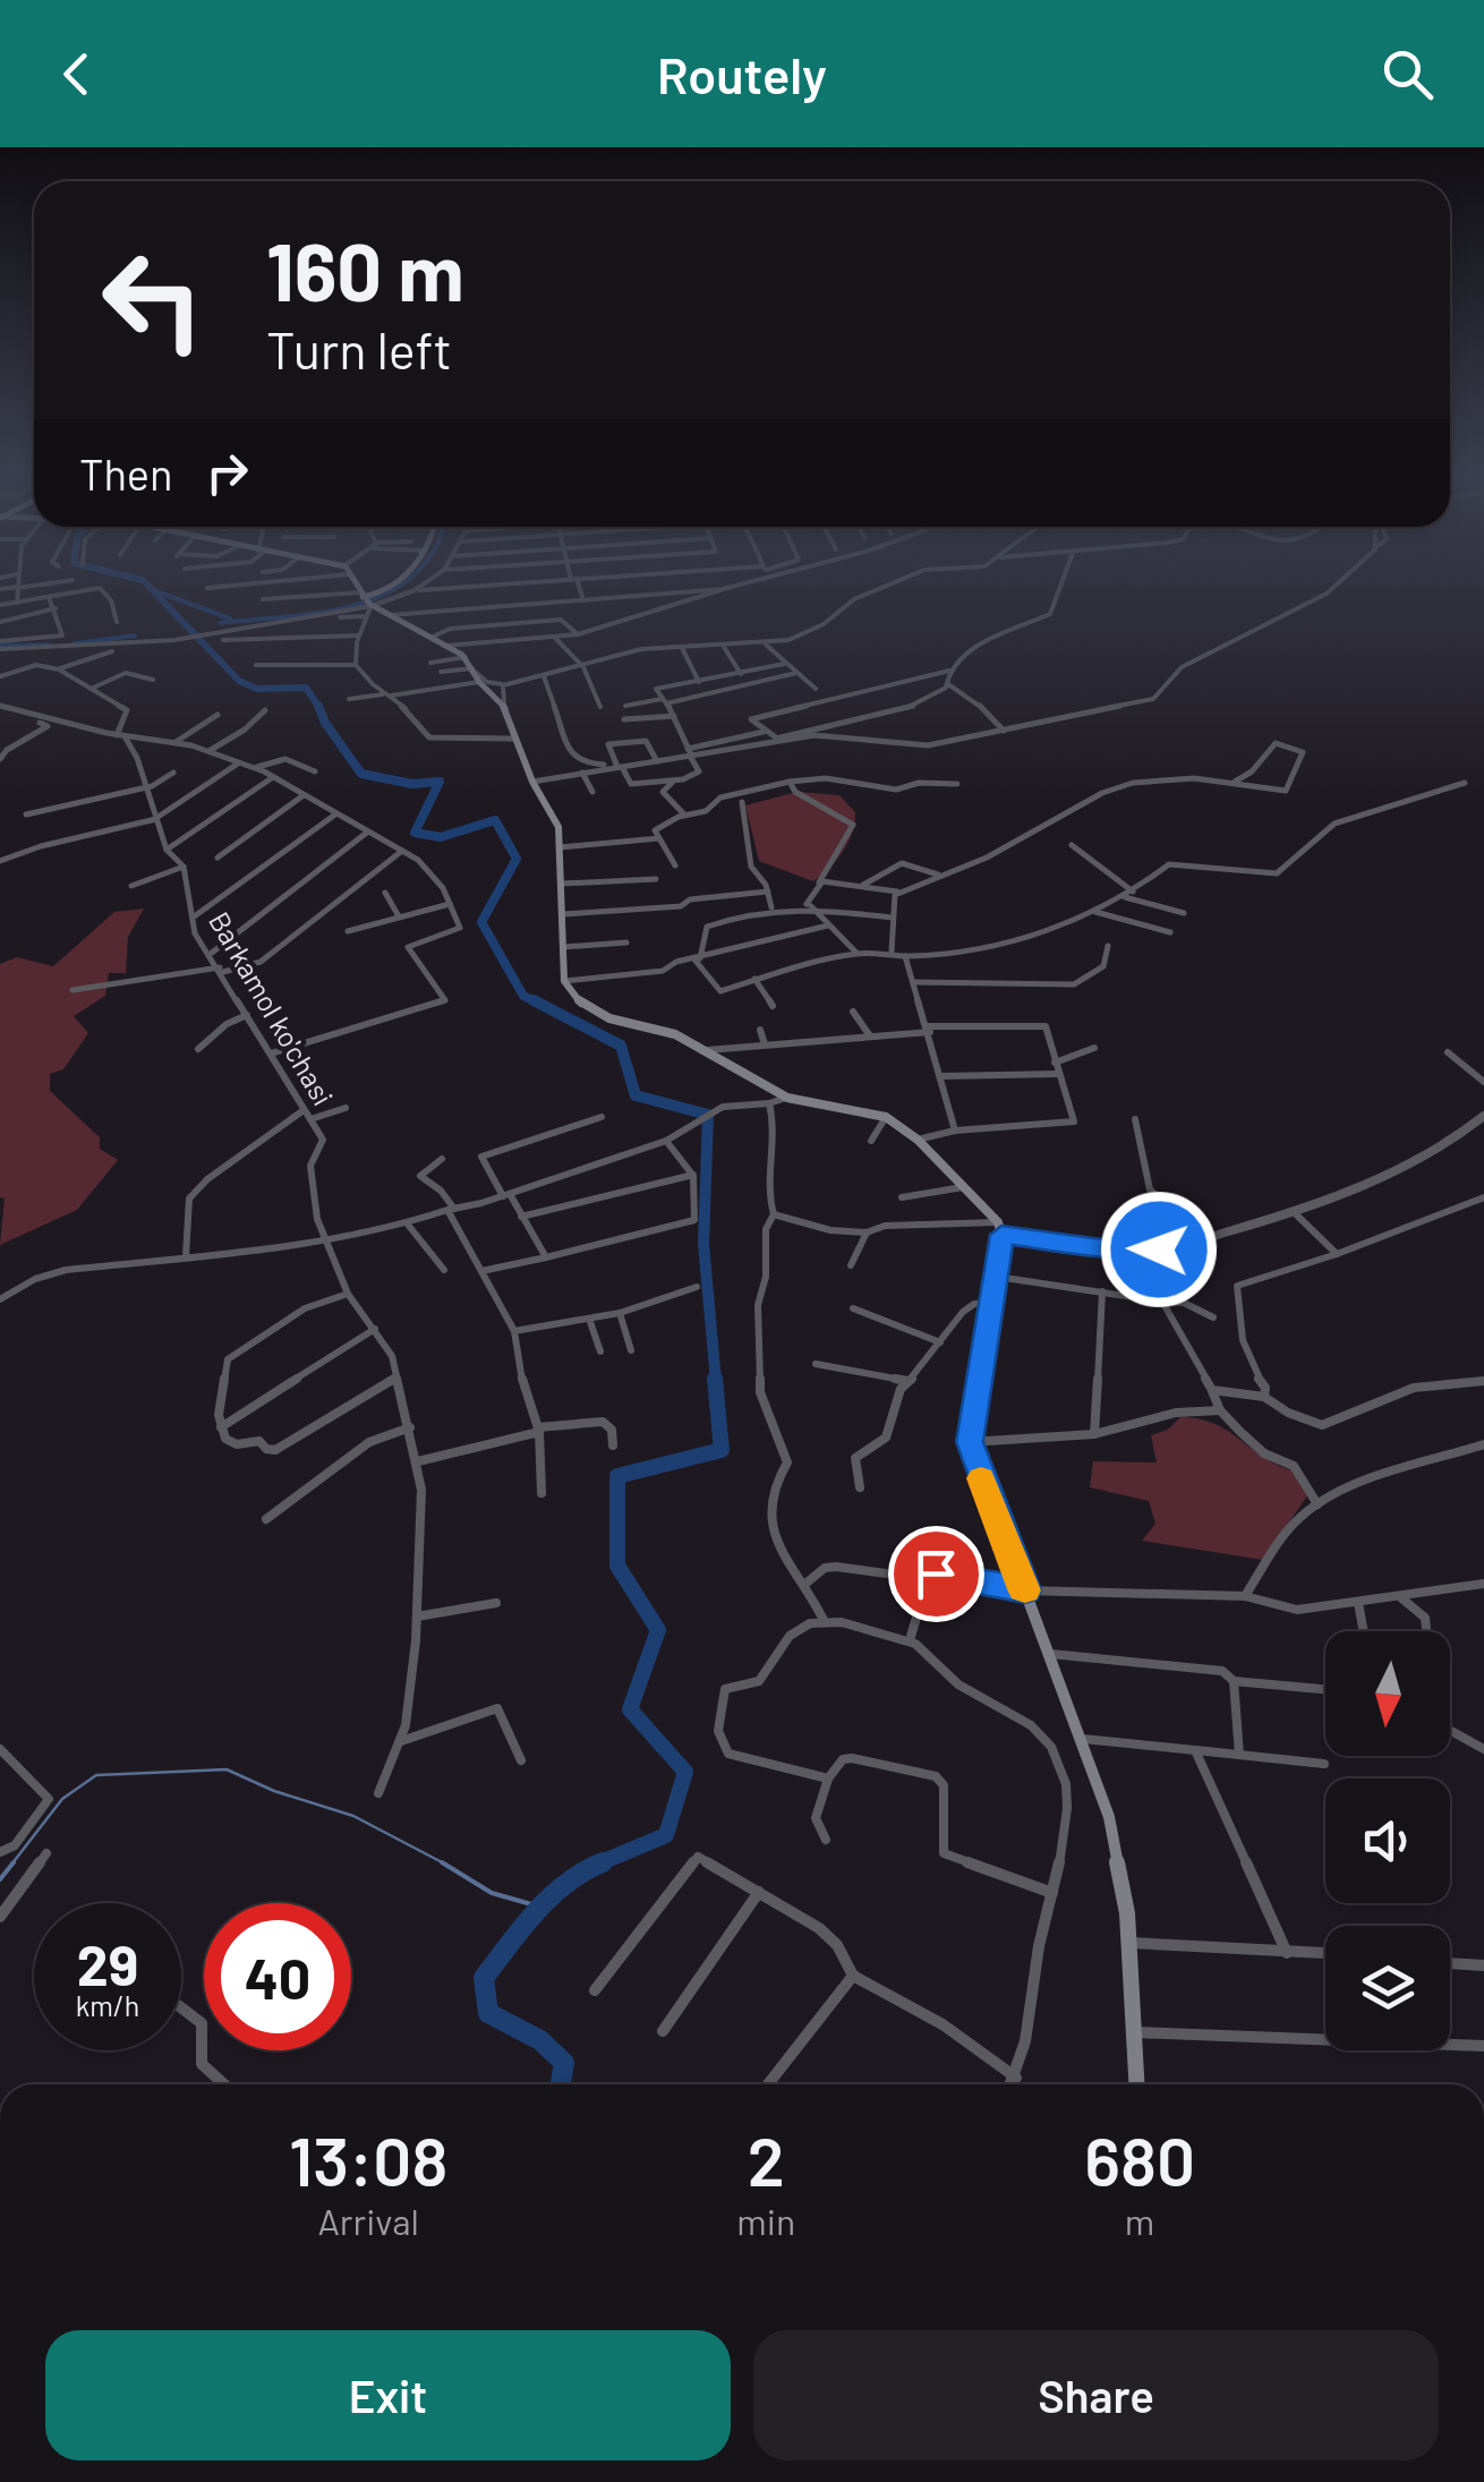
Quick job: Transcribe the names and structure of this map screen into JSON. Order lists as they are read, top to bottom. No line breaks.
{"streets":{"street":["Barkamol ko'chasi"]},"north":"bottom","page":{"header":"Routely","turn":["160 m","Turn left"],"then":"Then","speed":"29 km/h","limit":"40","eta":["13:08","Arrival","2","min","680","m"],"buttons":["Exit","Share"]}}
